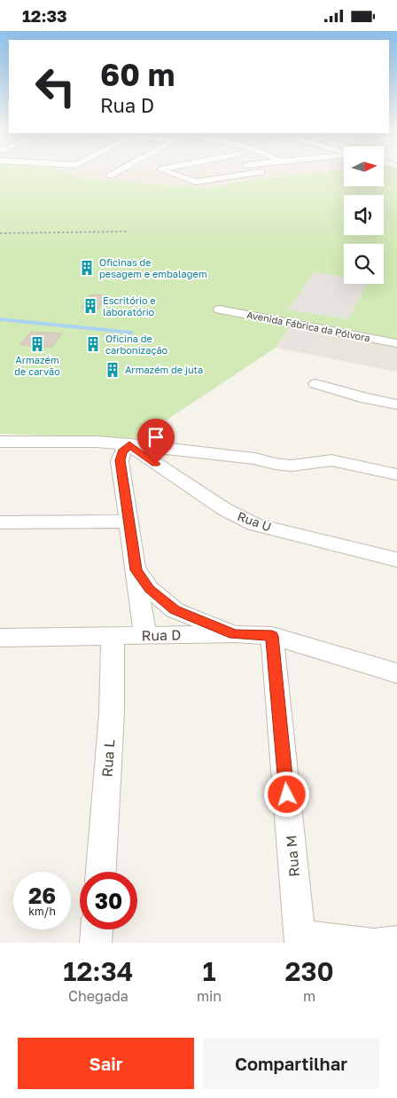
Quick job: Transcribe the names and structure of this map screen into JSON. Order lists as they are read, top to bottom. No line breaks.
{"streets":{"street":["Avenida Fábrica da Pólvora","Rua U","Rua D","Rua L","Rua M"]},"crossings":[["Rua D","Rua L"],["Rua D","Rua M"]],"places":{"building":["Oficinas de pesagem e embalagem","Escritório e laboratório","Armazém de carvão","Oficina de carbonização","Armazém de juta"]},"north":"right","page":{"status":"12:33","turn":["60 m","Rua D"],"speed":"26 km/h","limit":"30","eta":["12:34","Chegada","1","min","230","m"],"buttons":["Sair","Compartilhar"]}}
